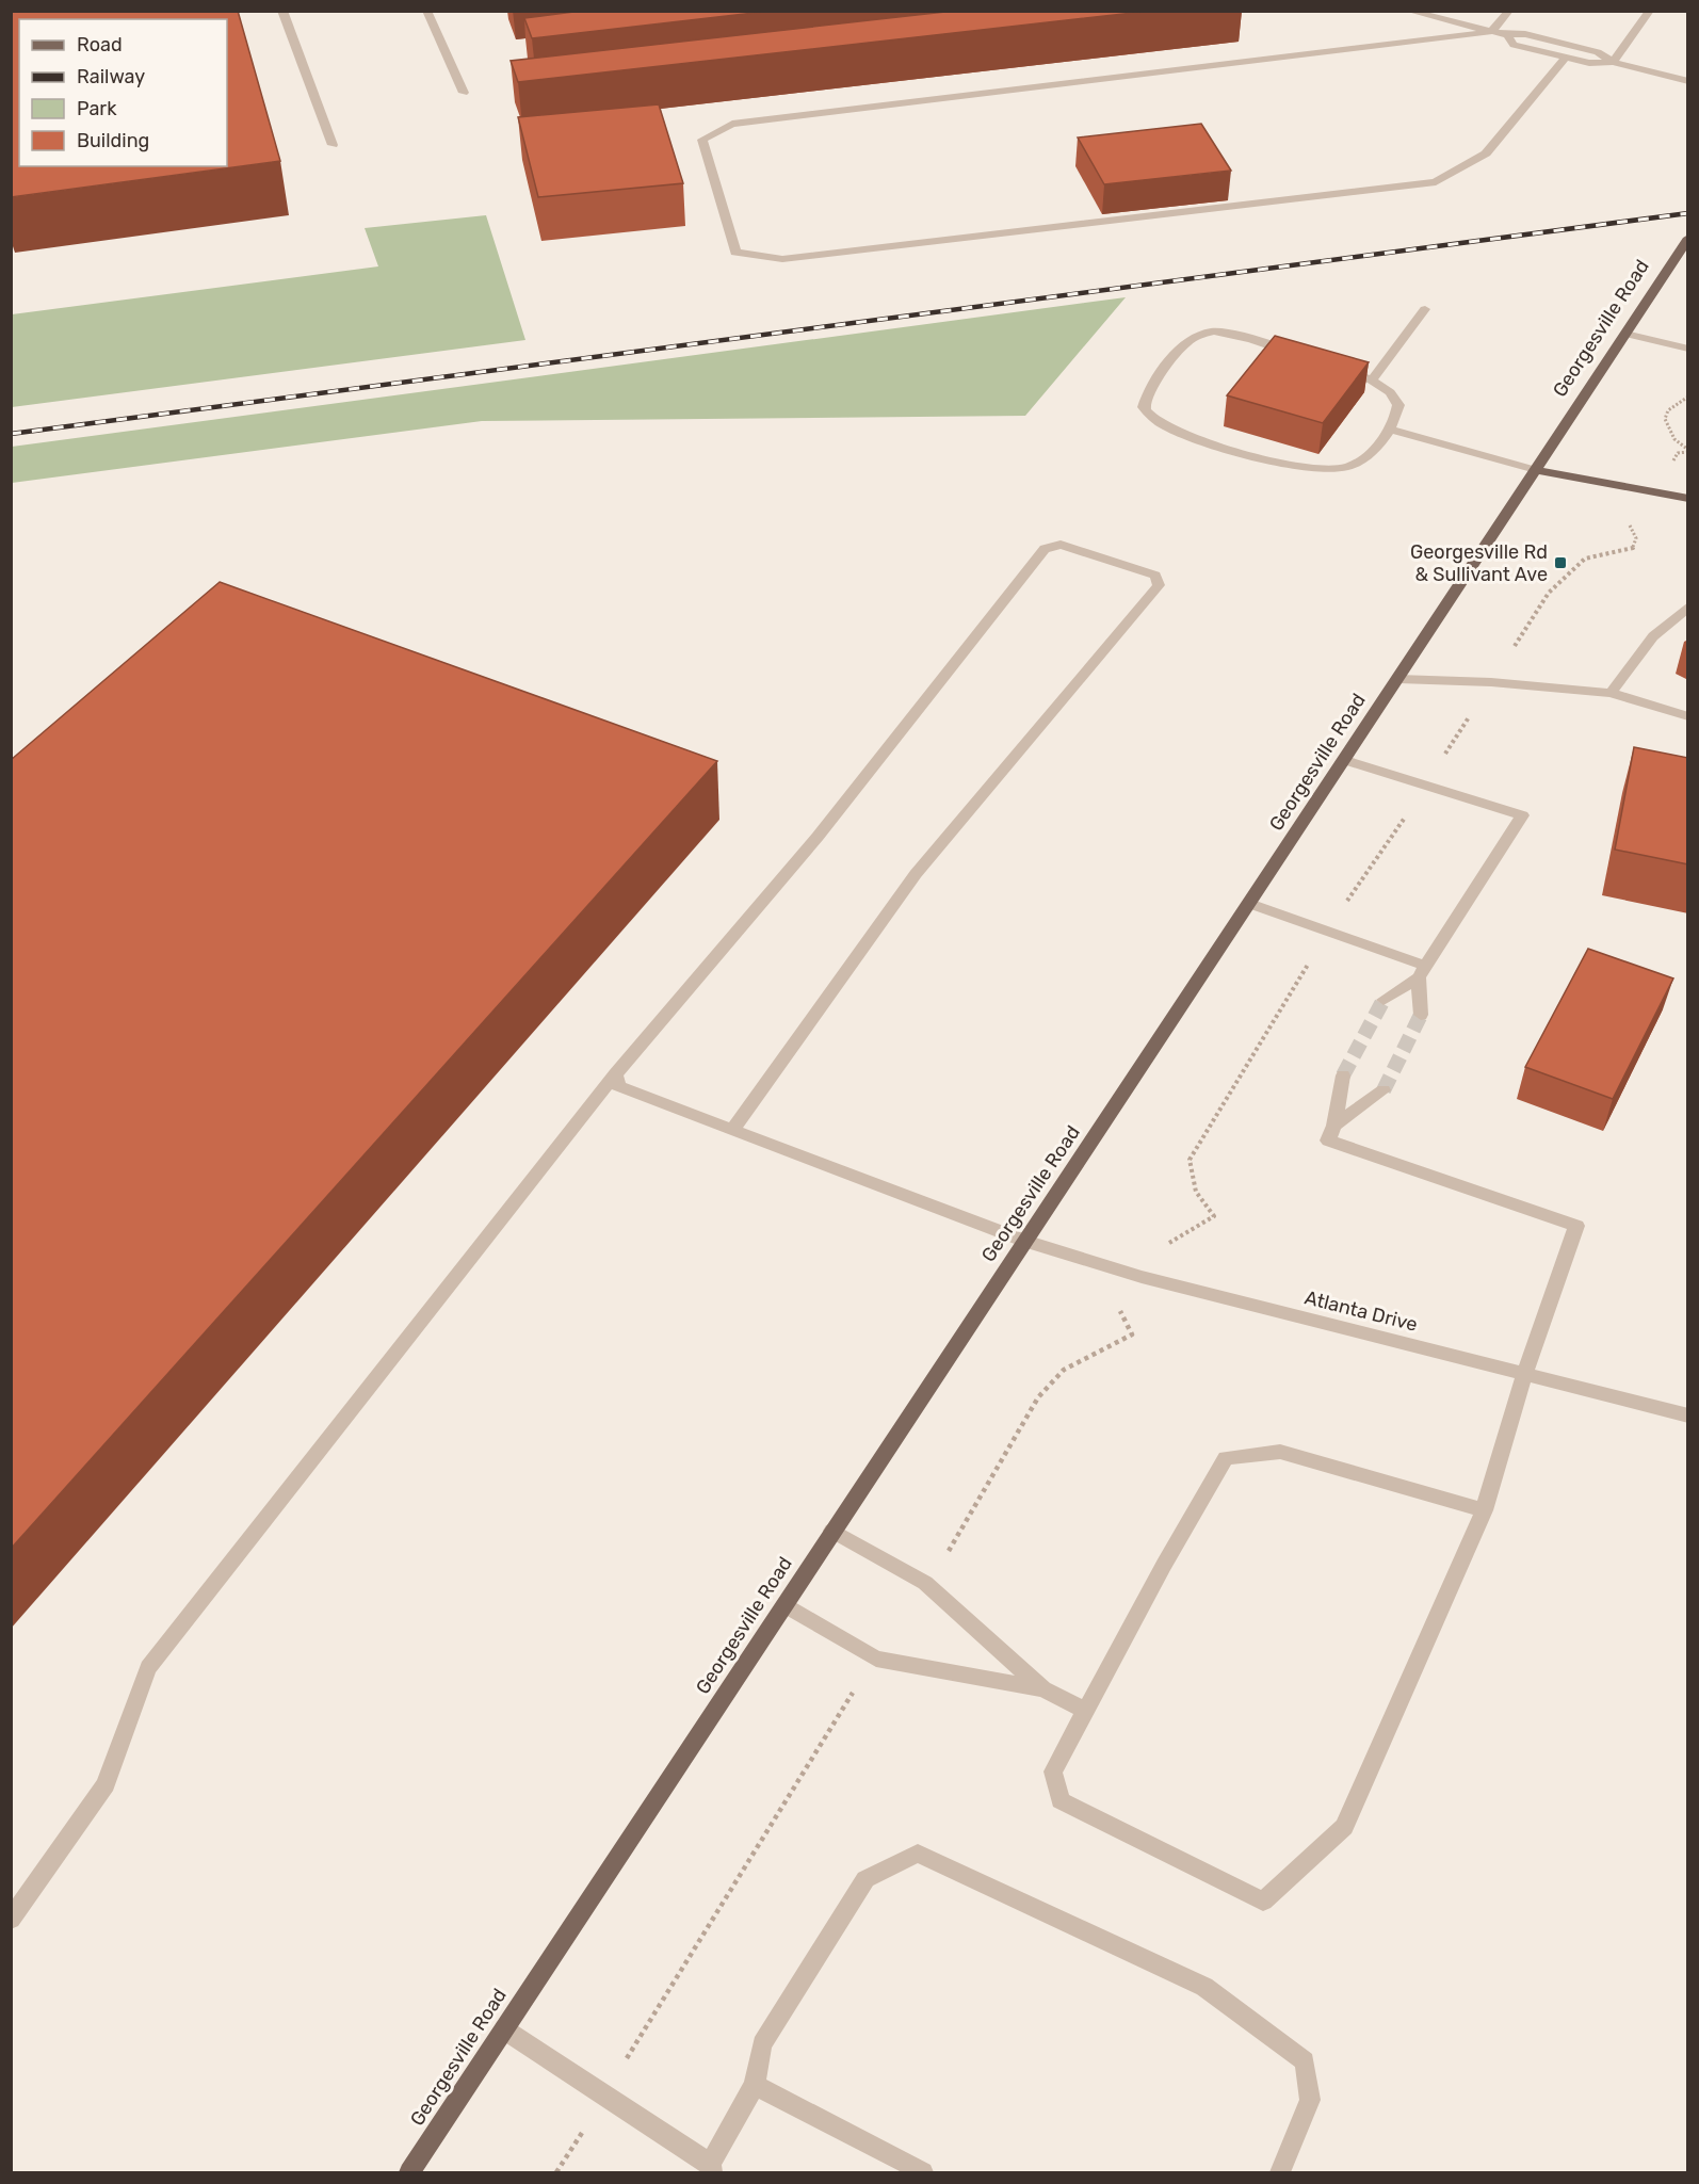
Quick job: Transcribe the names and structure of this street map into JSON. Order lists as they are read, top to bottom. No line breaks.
{"streets":{"main road":["Georgesville Road"],"street":["Atlanta Drive"]},"crossings":[["Georgesville Road","Atlanta Drive"]],"places":{"transit":["Georgesville Rd & Sullivant Ave"]},"legend":["Road","Railway","Park","Building"]}
